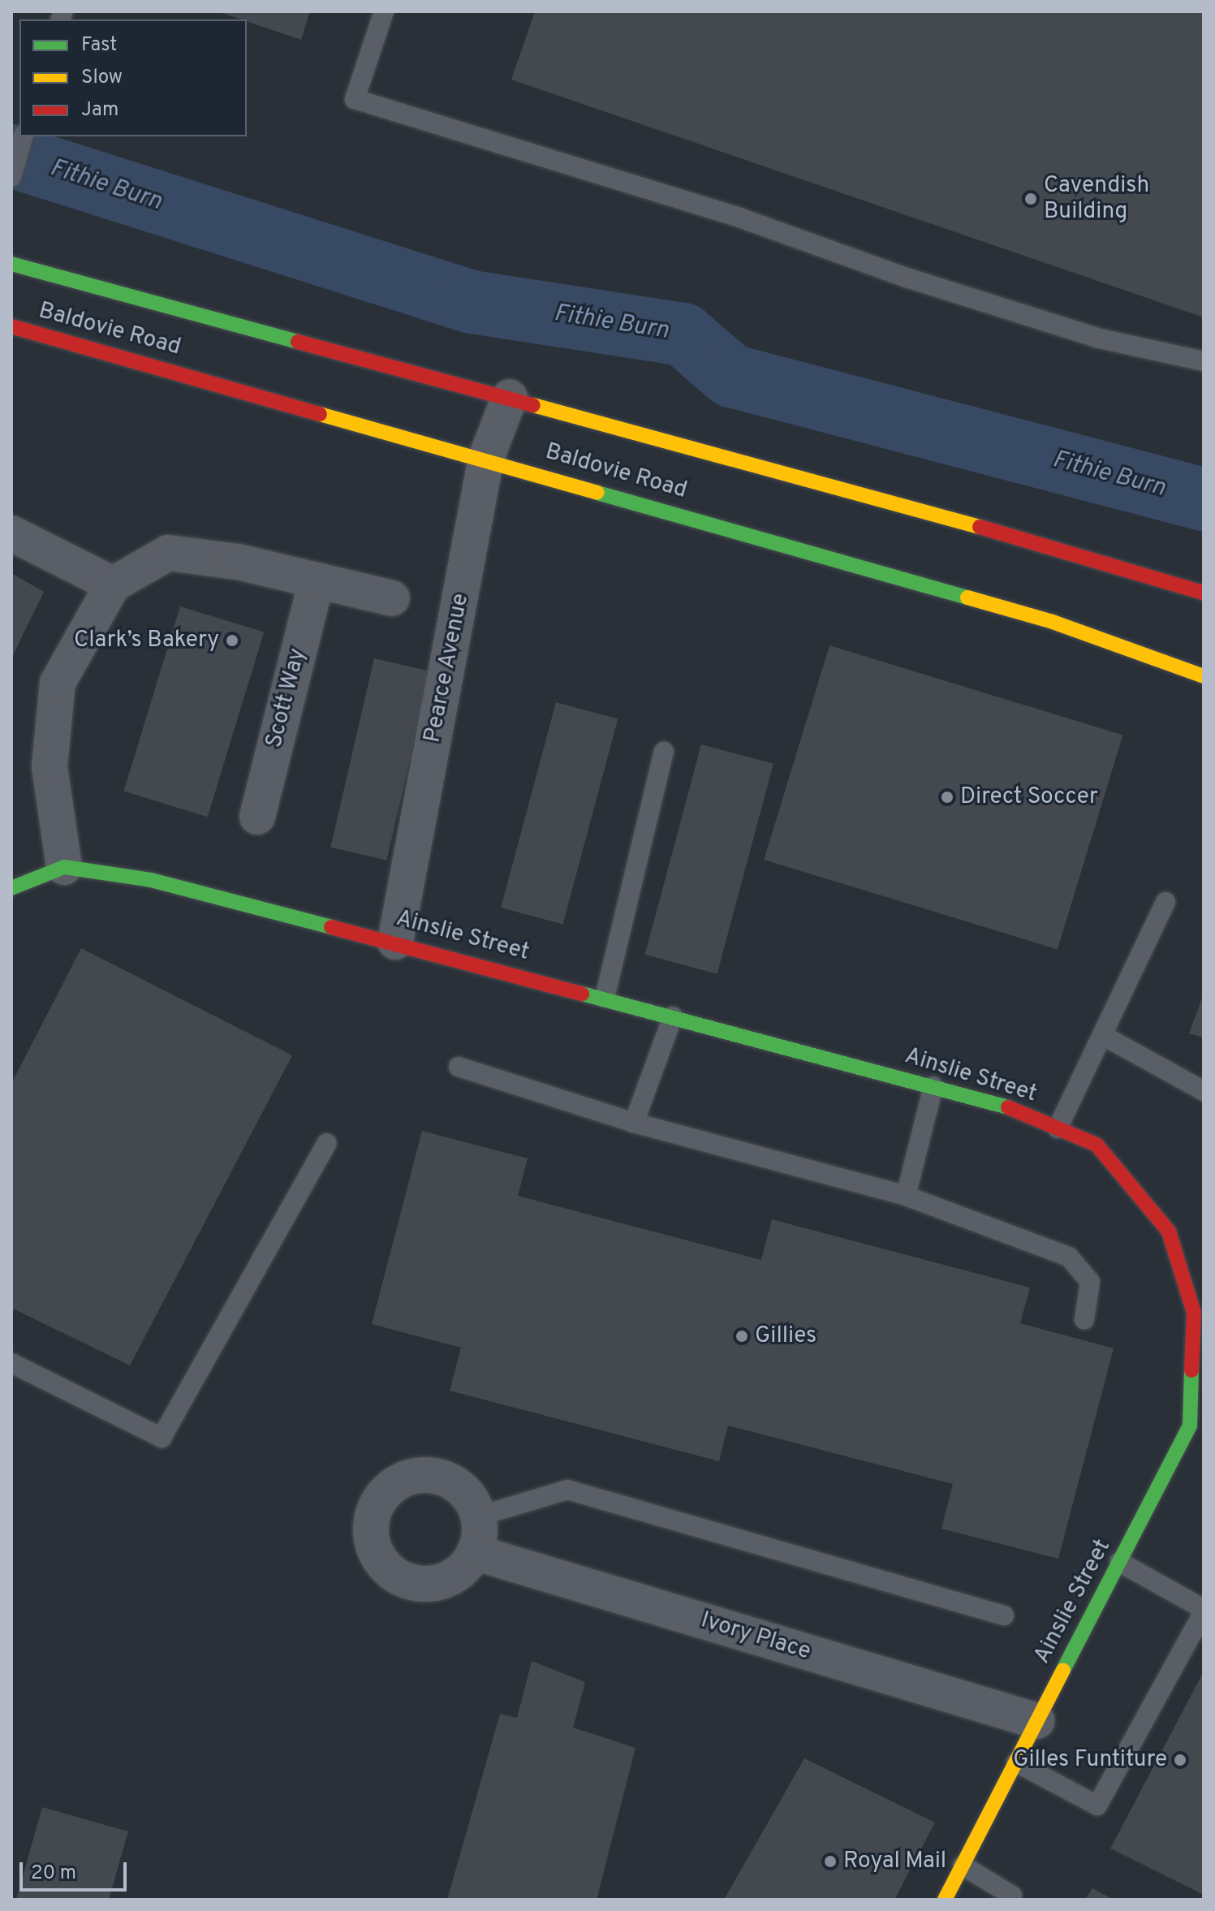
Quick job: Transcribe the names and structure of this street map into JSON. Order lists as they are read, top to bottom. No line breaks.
{"streets":{"main road":["Baldovie Road","Ainslie Street"],"street":["Pearce Avenue","Scott Way","Ivory Place"]},"crossings":[["Baldovie Road","Pearce Avenue"],["Pearce Avenue","Ainslie Street"],["Ainslie Street","Ivory Place"]],"water":["Fithie Burn"],"places":["Cavendish Building","Clark’s Bakery","Direct Soccer","Gillies","Gilles Funtiture","Royal Mail"],"legend":["Fast","Slow","Jam"],"scale_bar":"20 m"}
